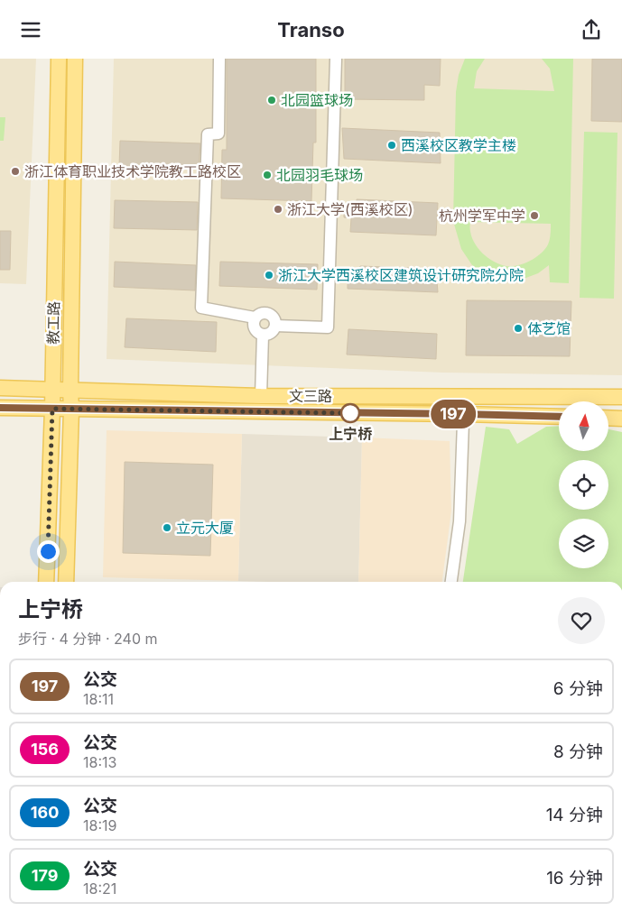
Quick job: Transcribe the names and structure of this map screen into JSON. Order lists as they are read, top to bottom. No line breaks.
{"streets":{"main road":["教工路","文三路"]},"crossings":[["教工路","文三路"]],"places":["北园篮球场","西溪校区教学主楼","浙江体育职业技术学院教工路校区","北园羽毛球场","浙江大学(西溪校区)","杭州学军中学","浙江大学西溪校区建筑设计研究院分院","体艺馆","上宁桥","立元大厦"],"lines":["bus line 197"],"north":"top","page":{"header":"Transo","on_map":"197","heading":["上宁桥","步行 · 4 分钟 · 240 m"],"list":[{"mark":"197","name":"公交","note":"18:11","value":"6 分钟"},{"mark":"156","name":"公交","note":"18:13","value":"8 分钟"},{"mark":"160","name":"公交","note":"18:19","value":"14 分钟"},{"mark":"179","name":"公交","note":"18:21","value":"16 分钟"}]}}
